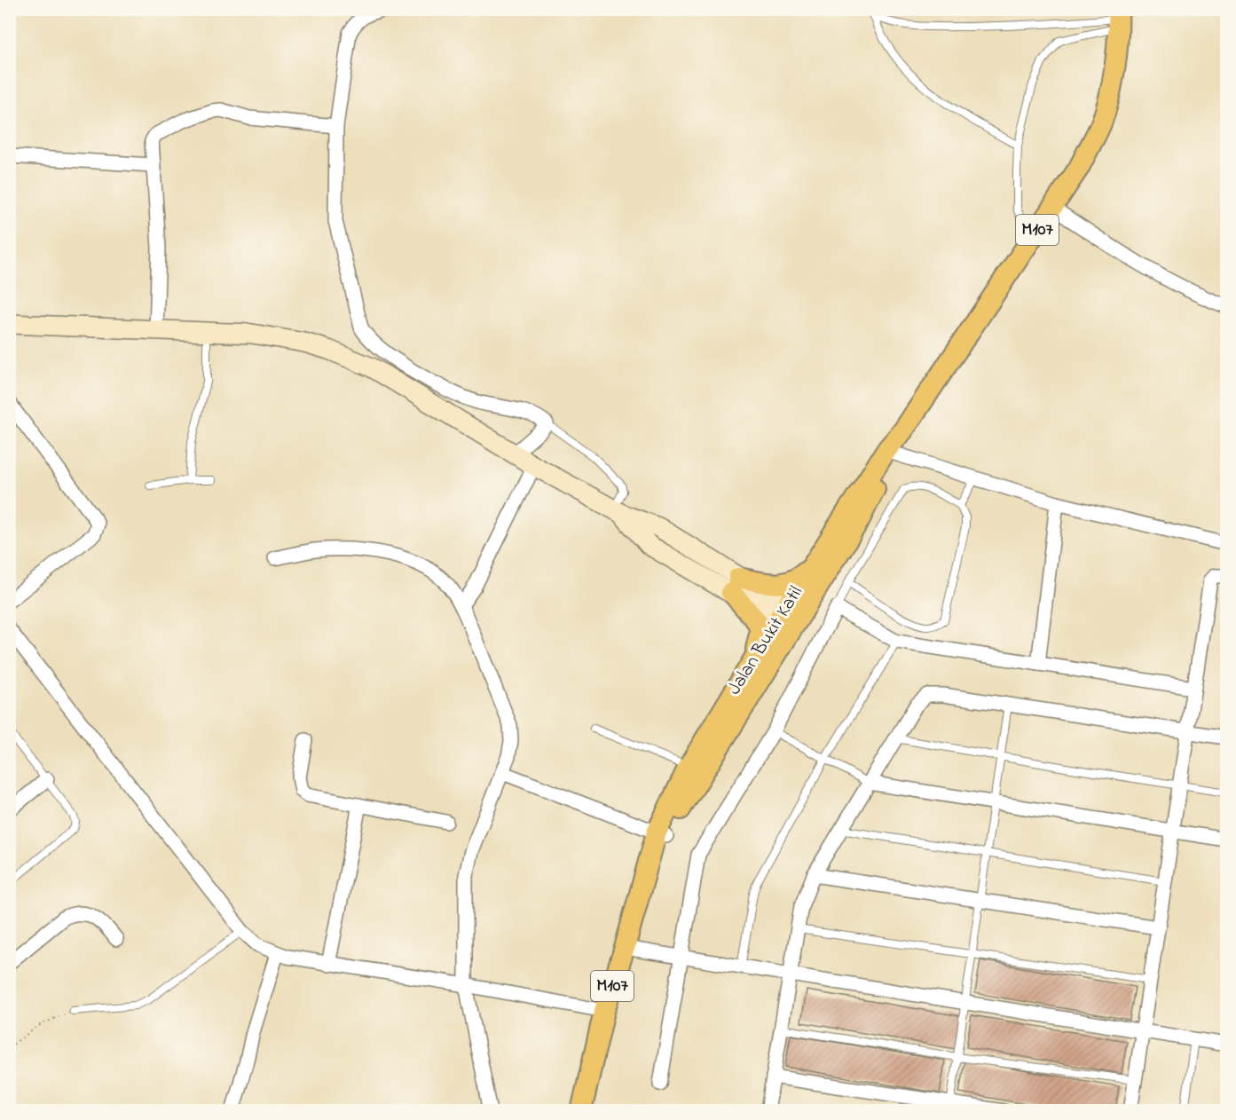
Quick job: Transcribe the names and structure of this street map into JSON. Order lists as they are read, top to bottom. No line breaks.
{"streets":{"main road":["M107","Jalan Bukit Katil"]}}
